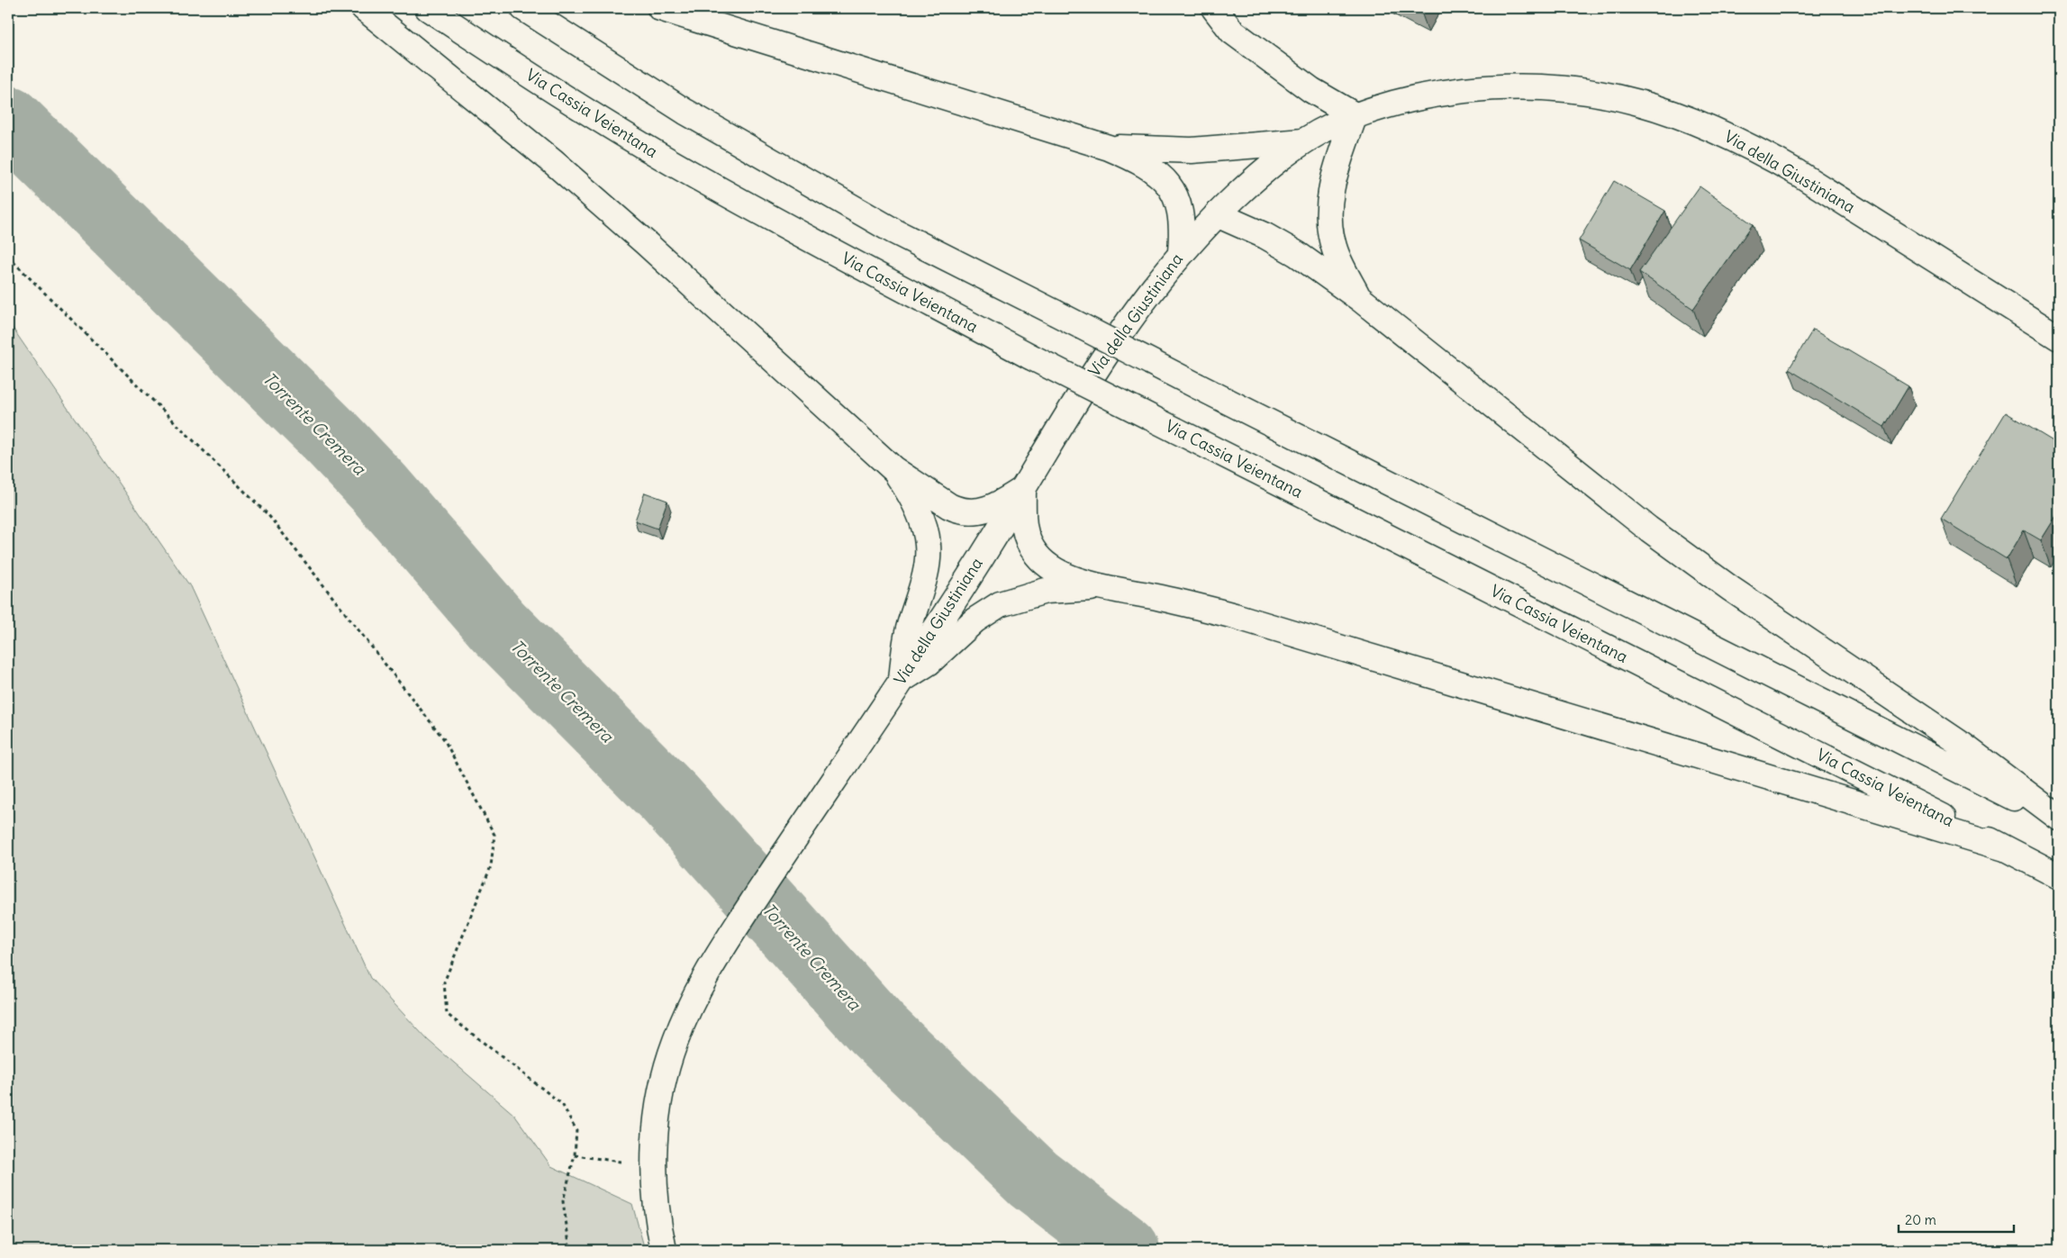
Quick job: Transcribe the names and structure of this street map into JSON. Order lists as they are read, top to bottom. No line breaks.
{"streets":{"main road":["Via Cassia Veientana","Via della Giustiniana"]},"water":["Torrente Cremera"],"scale_bar":"20 m"}
